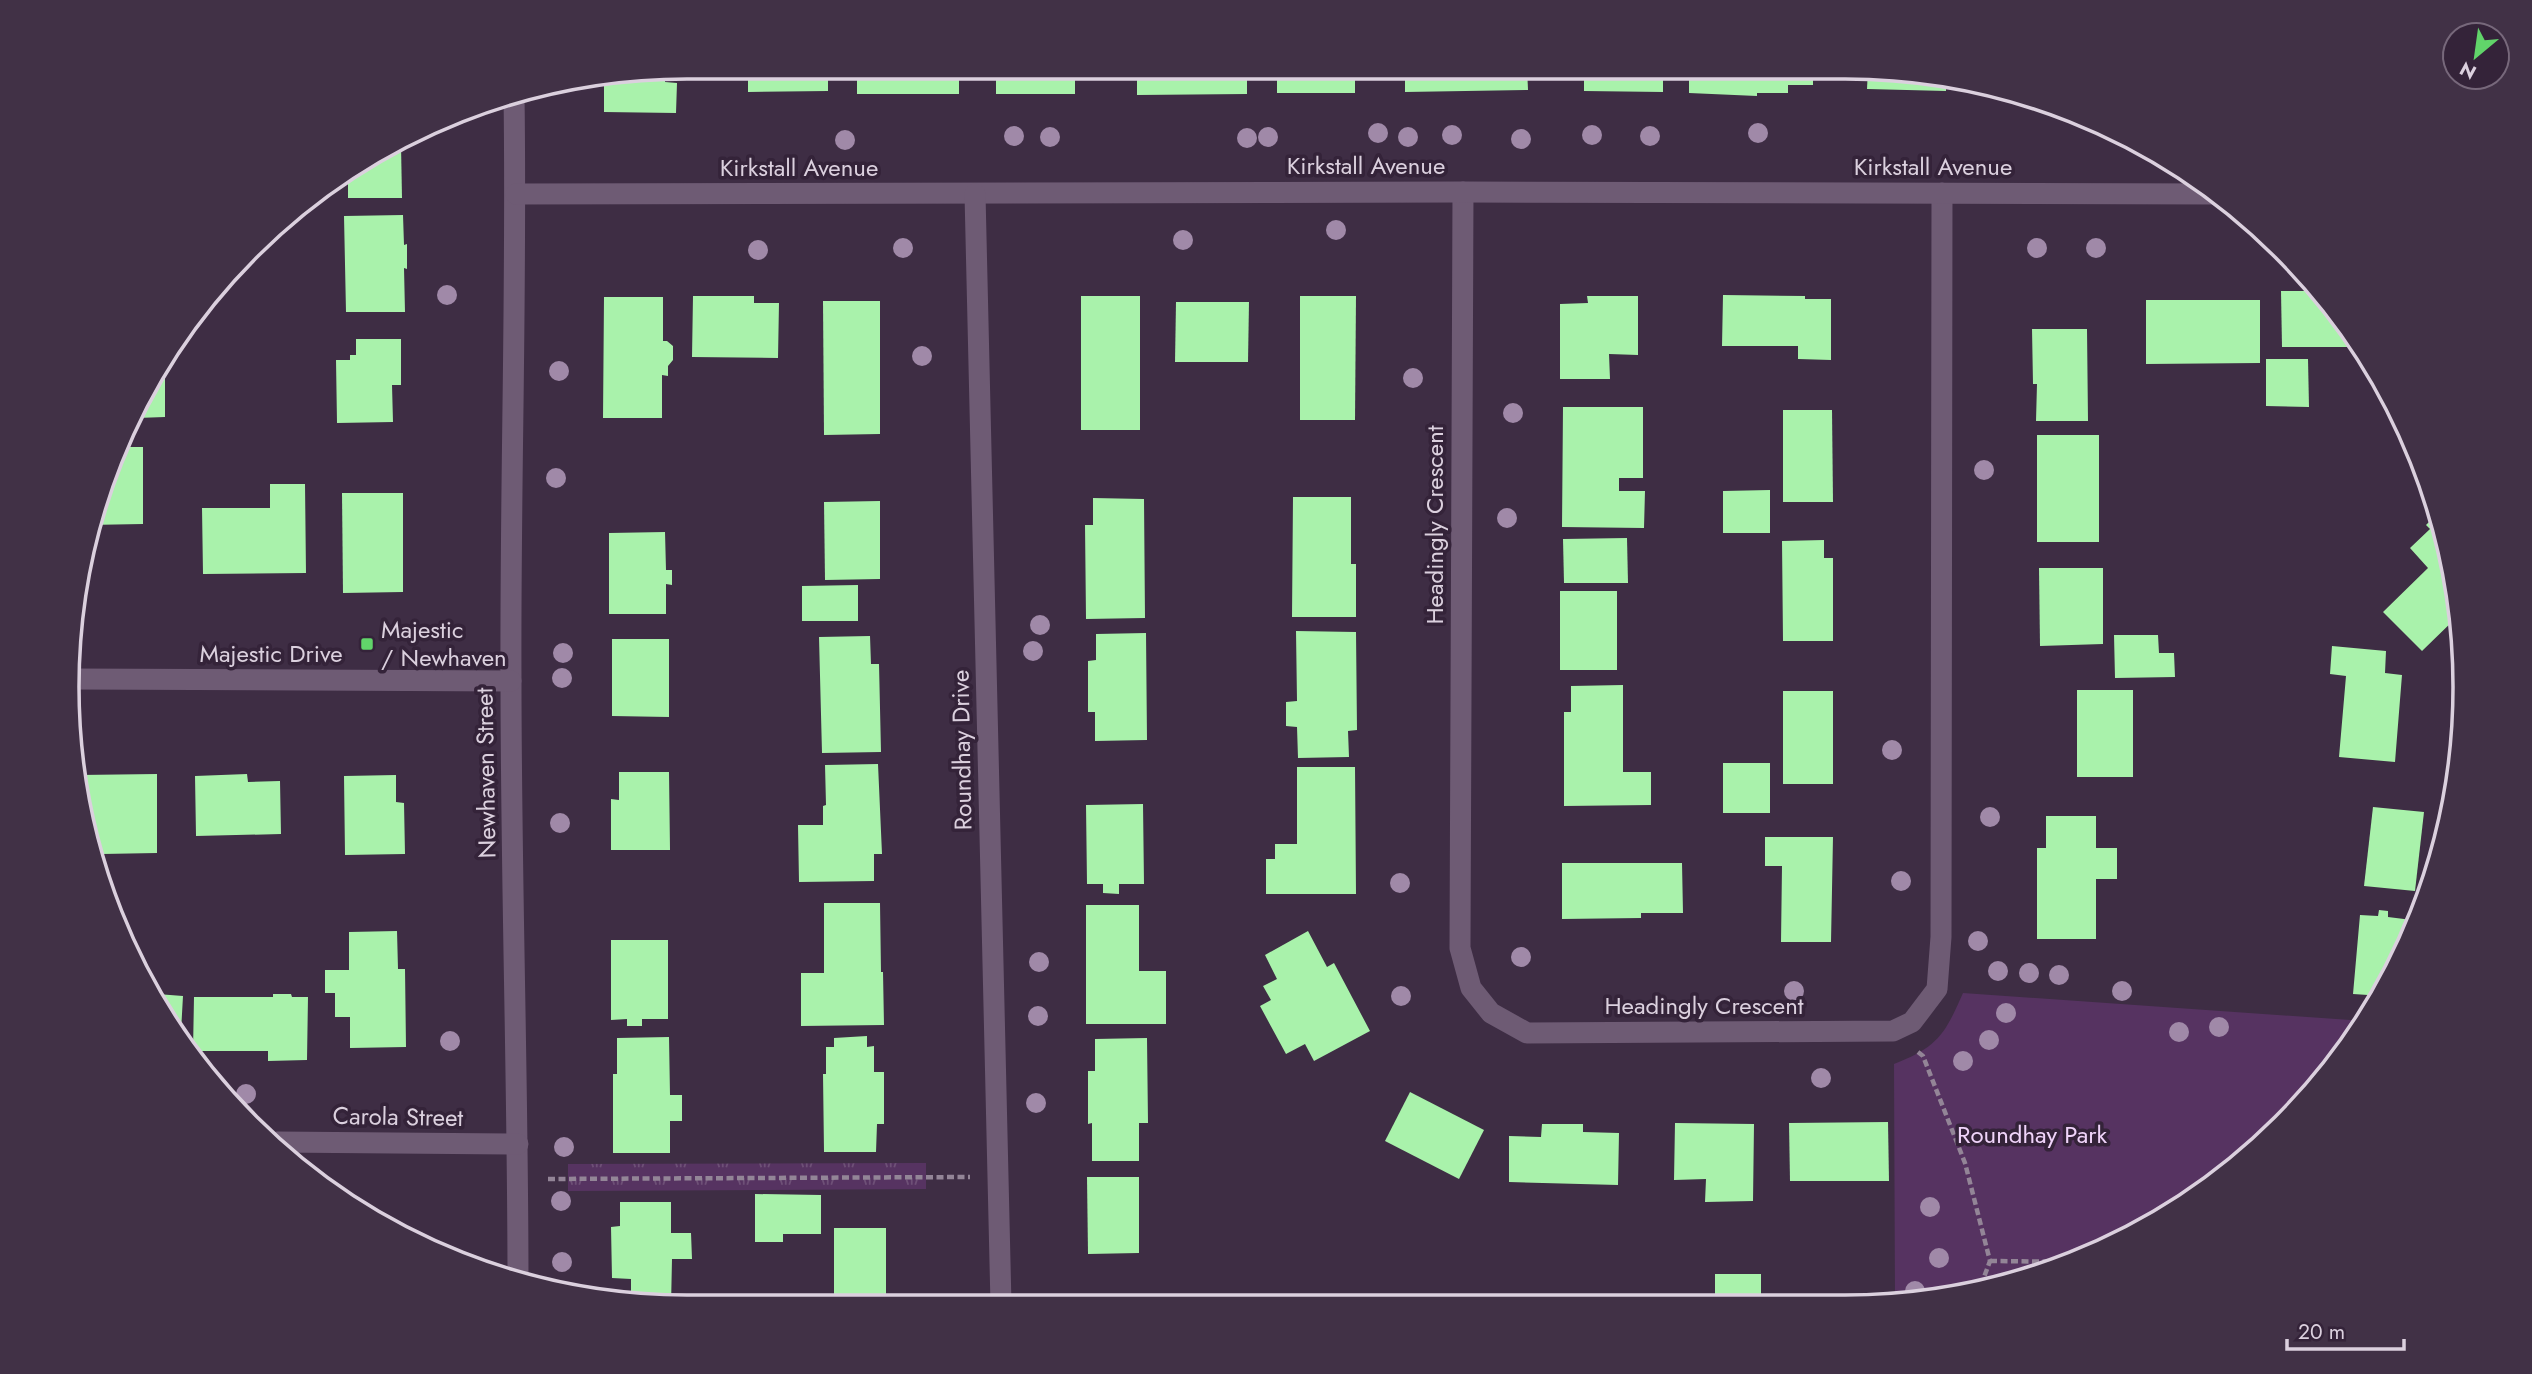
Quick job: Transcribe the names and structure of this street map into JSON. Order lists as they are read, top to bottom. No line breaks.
{"streets":{"street":["Kirkstall Avenue","Headingly Crescent","Majestic Drive","Roundhay Drive","Newhaven Street","Carola Street"]},"crossings":[["Kirkstall Avenue","Headingly Crescent"],["Kirkstall Avenue","Roundhay Drive"],["Kirkstall Avenue","Newhaven Street"],["Majestic Drive","Newhaven Street"],["Newhaven Street","Carola Street"]],"parks":["Roundhay Park"],"places":{"transit":["Majestic / Newhaven"]},"scale_bar":"20 m","north":"bottom left"}
